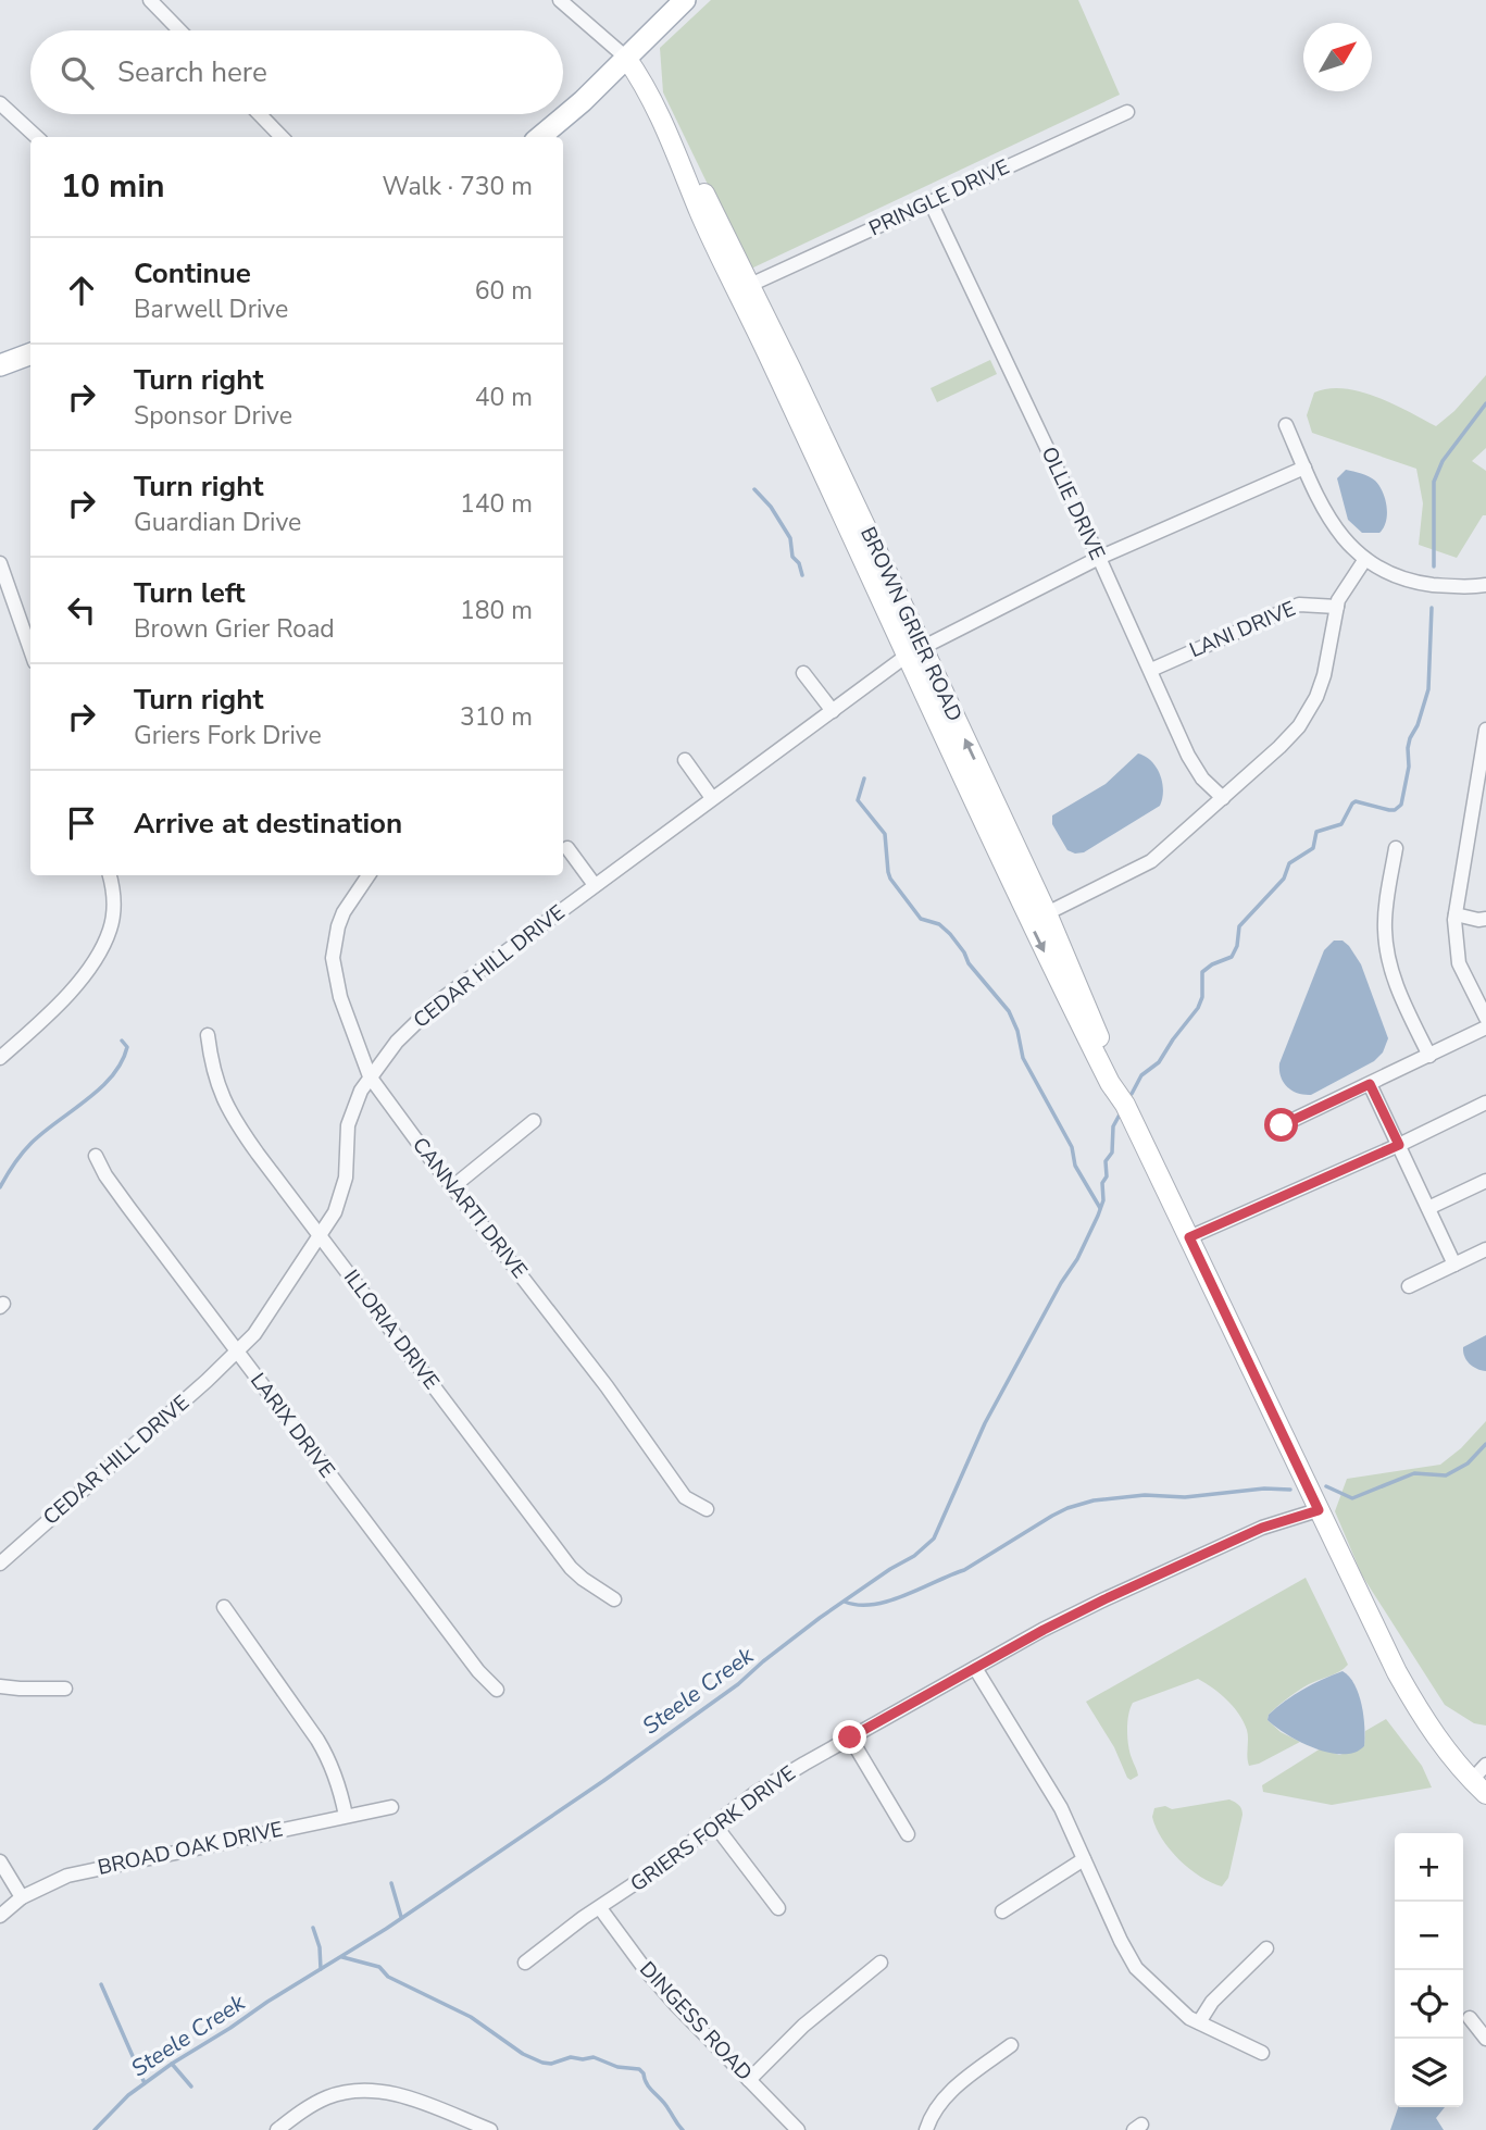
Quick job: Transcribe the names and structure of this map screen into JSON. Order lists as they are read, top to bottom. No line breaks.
{"streets":{"main road":["BROWN GRIER ROAD"],"street":["PRINGLE DRIVE","OLLIE DRIVE","LANI DRIVE","CEDAR HILL DRIVE","CANNARTI DRIVE","ILLORIA DRIVE","LARIX DRIVE","GRIERS FORK DRIVE","BROAD OAK DRIVE","DINGESS ROAD"]},"crossings":[["PRINGLE DRIVE","OLLIE DRIVE"],["PRINGLE DRIVE","BROWN GRIER ROAD"],["OLLIE DRIVE","LANI DRIVE"],["OLLIE DRIVE","CEDAR HILL DRIVE"],["BROWN GRIER ROAD","CEDAR HILL DRIVE"],["BROWN GRIER ROAD","GRIERS FORK DRIVE"],["CEDAR HILL DRIVE","CANNARTI DRIVE"],["CEDAR HILL DRIVE","ILLORIA DRIVE"],["CEDAR HILL DRIVE","LARIX DRIVE"],["GRIERS FORK DRIVE","DINGESS ROAD"]],"water":["Steele Creek"],"north":"top right","page":{"search":"Search here","heading":["10 min","Walk · 730 m"],"list":[["Continue","Barwell Drive","60 m"],["Turn right","Sponsor Drive","40 m"],["Turn right","Guardian Drive","140 m"],["Turn left","Brown Grier Road","180 m"],["Turn right","Griers Fork Drive","310 m"],"Arrive at destination"],"map_buttons":["+","−"]}}
